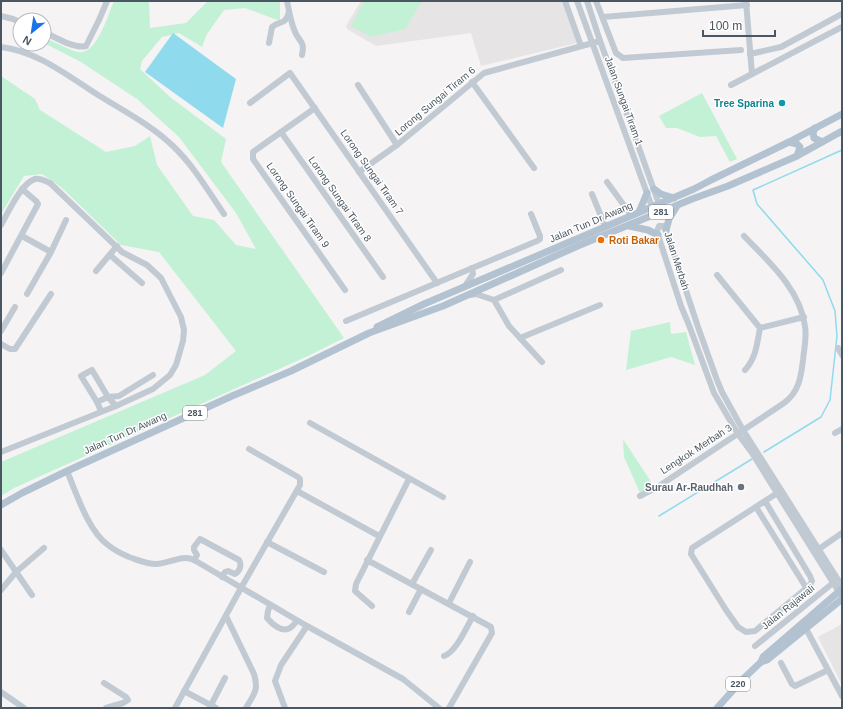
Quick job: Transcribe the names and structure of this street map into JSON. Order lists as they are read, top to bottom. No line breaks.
{"streets":{"main road":["281","Jalan Tun Dr Awang","220"],"street":["Lorong Sungai Tiram 6","Jalan Sungai Tiram 1","Lorong Sungai Tiram 7","Lorong Sungai Tiram 8","Lorong Sungai Tiram 9","Jalan Merbah","Lengkok Merbah 3","Jalan Rajawali"]},"crossings":[["Lorong Sungai Tiram 6","Jalan Sungai Tiram 1"],["Lorong Sungai Tiram 6","Lorong Sungai Tiram 7"],["Jalan Sungai Tiram 1","Jalan Tun Dr Awang"],["Lorong Sungai Tiram 7","Lorong Sungai Tiram 9"],["Lorong Sungai Tiram 8","Lorong Sungai Tiram 9"],["Jalan Merbah","Lengkok Merbah 3"],["Jalan Merbah","Jalan Rajawali"],["Jalan Merbah","220"]],"places":["Tree Sparina","Roti Bakar","Surau Ar-Raudhah"],"scale_bar":"100 m","north":"bottom left"}
